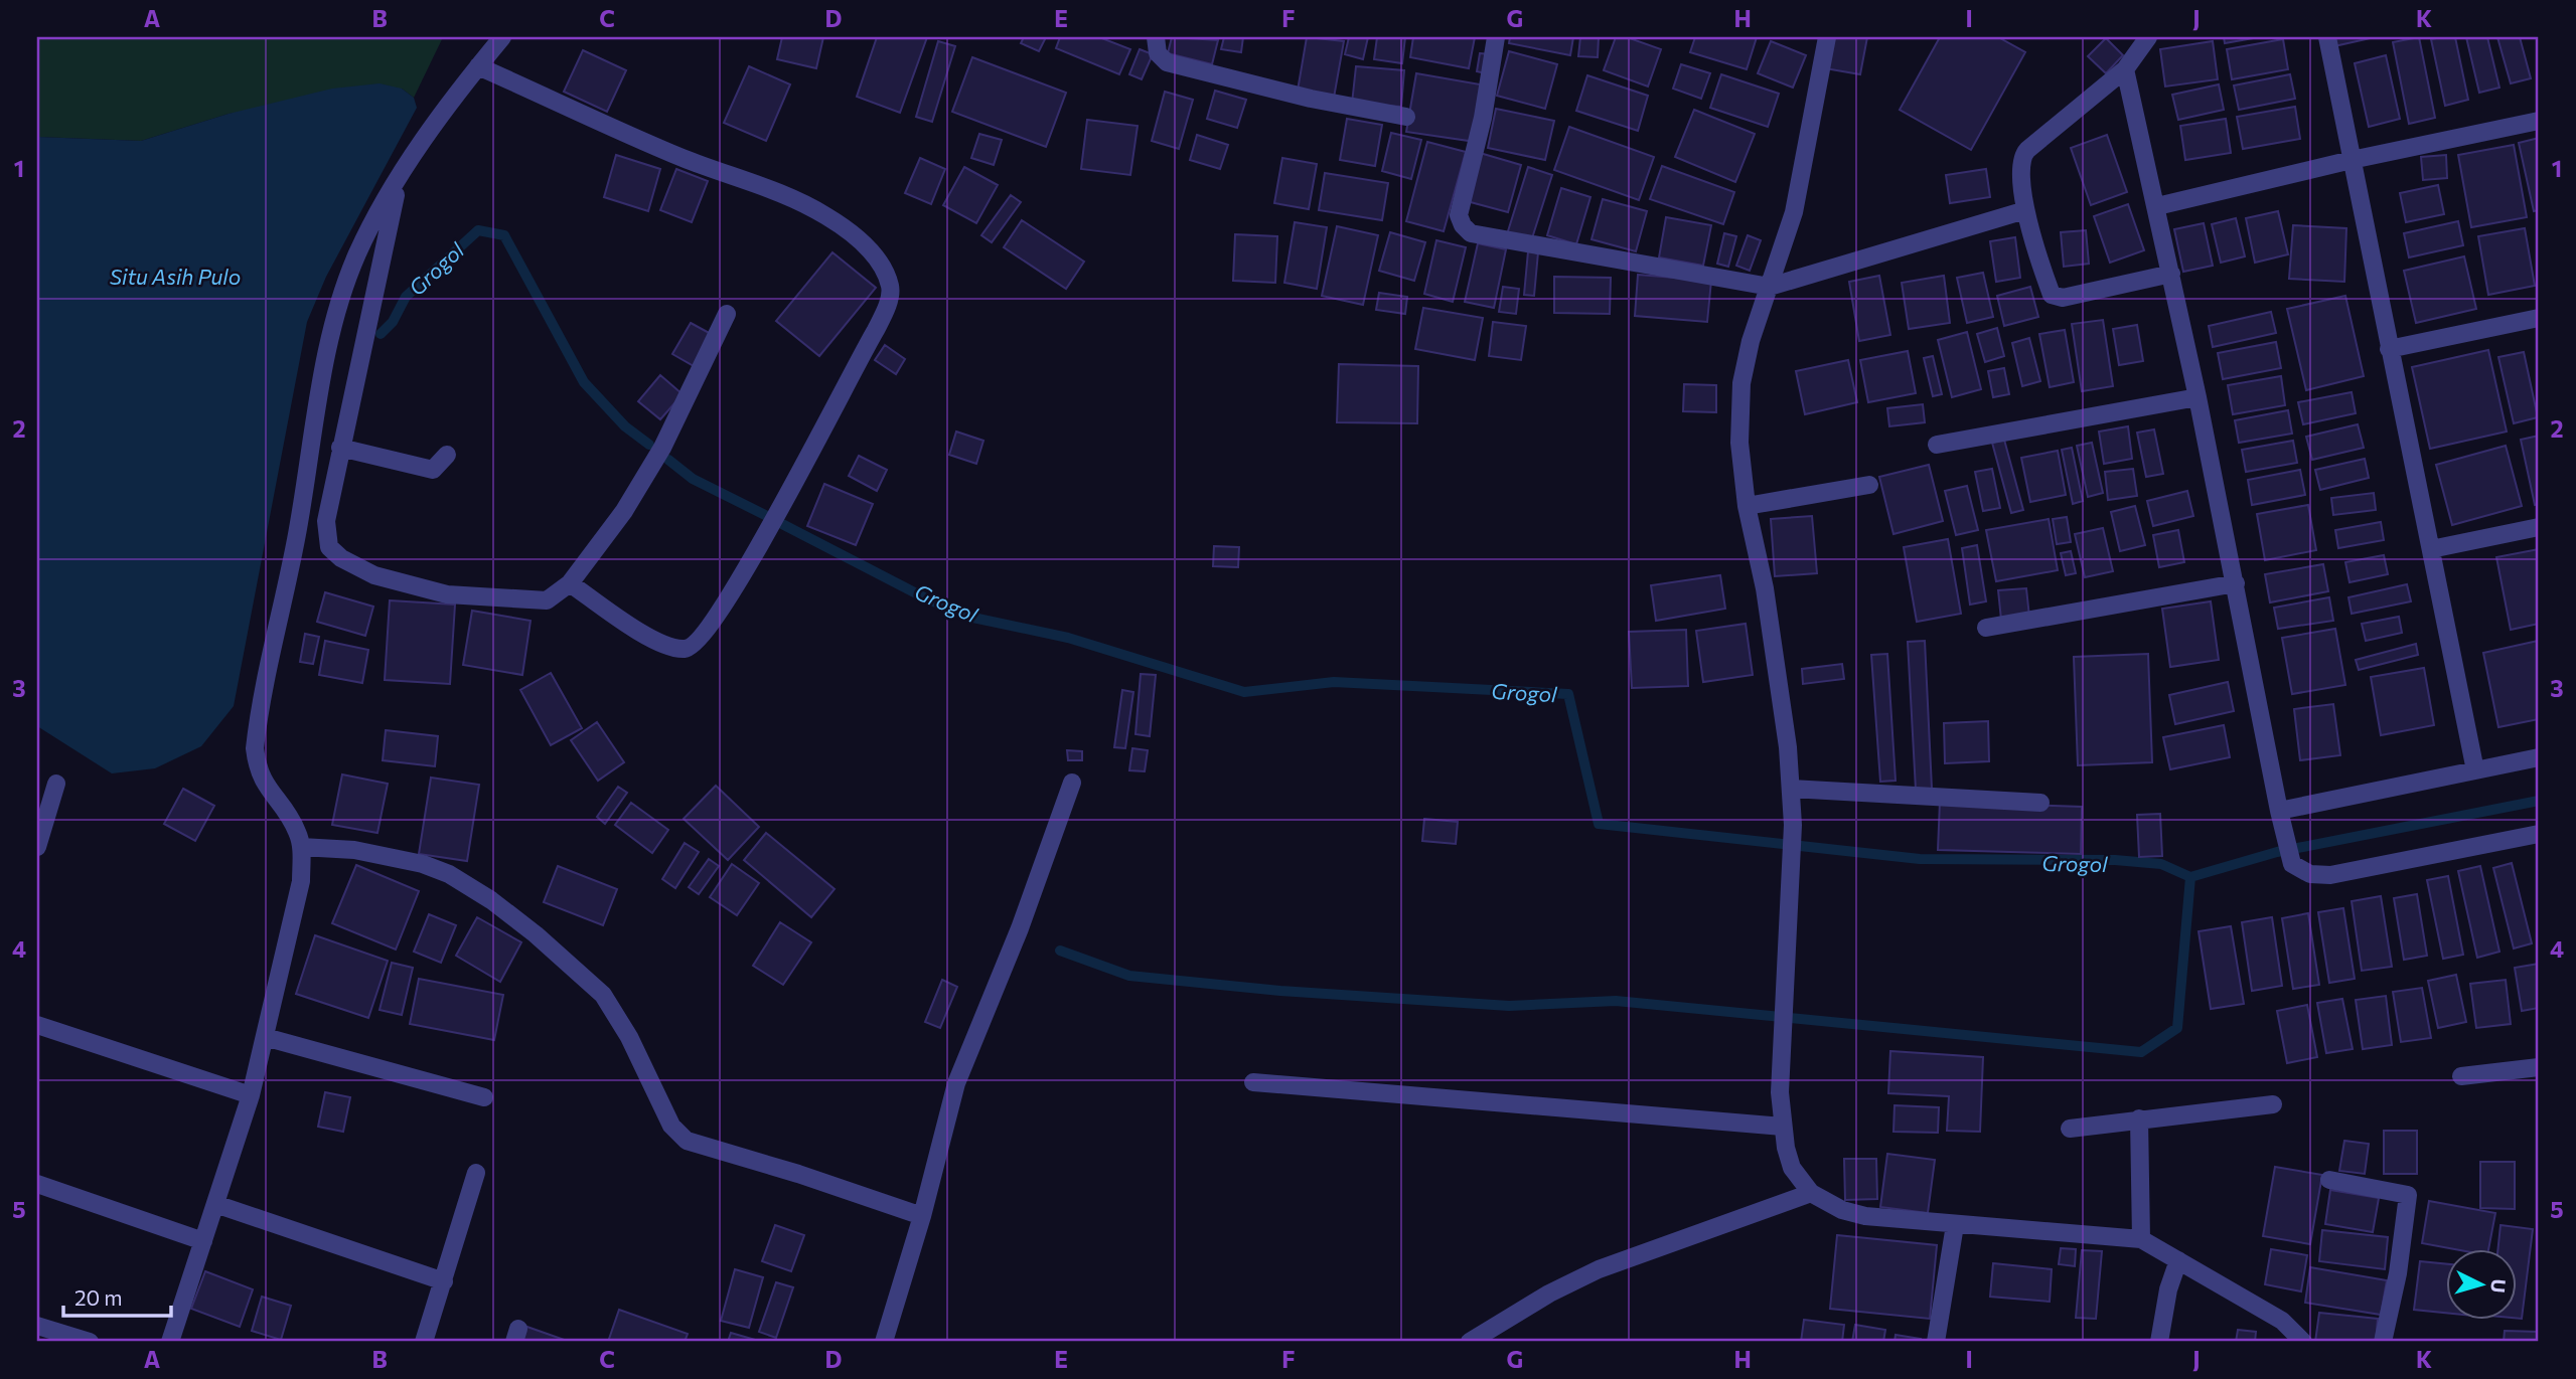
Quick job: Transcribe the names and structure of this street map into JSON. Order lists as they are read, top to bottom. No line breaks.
{"water":["Grogol","Situ Asih Pulo"],"scale_bar":"20 m","north":"right","grid":{"columns":["A","B","C","D","E","F","G","H","I","J","K"],"rows":["1","2","3","4","5"]}}
